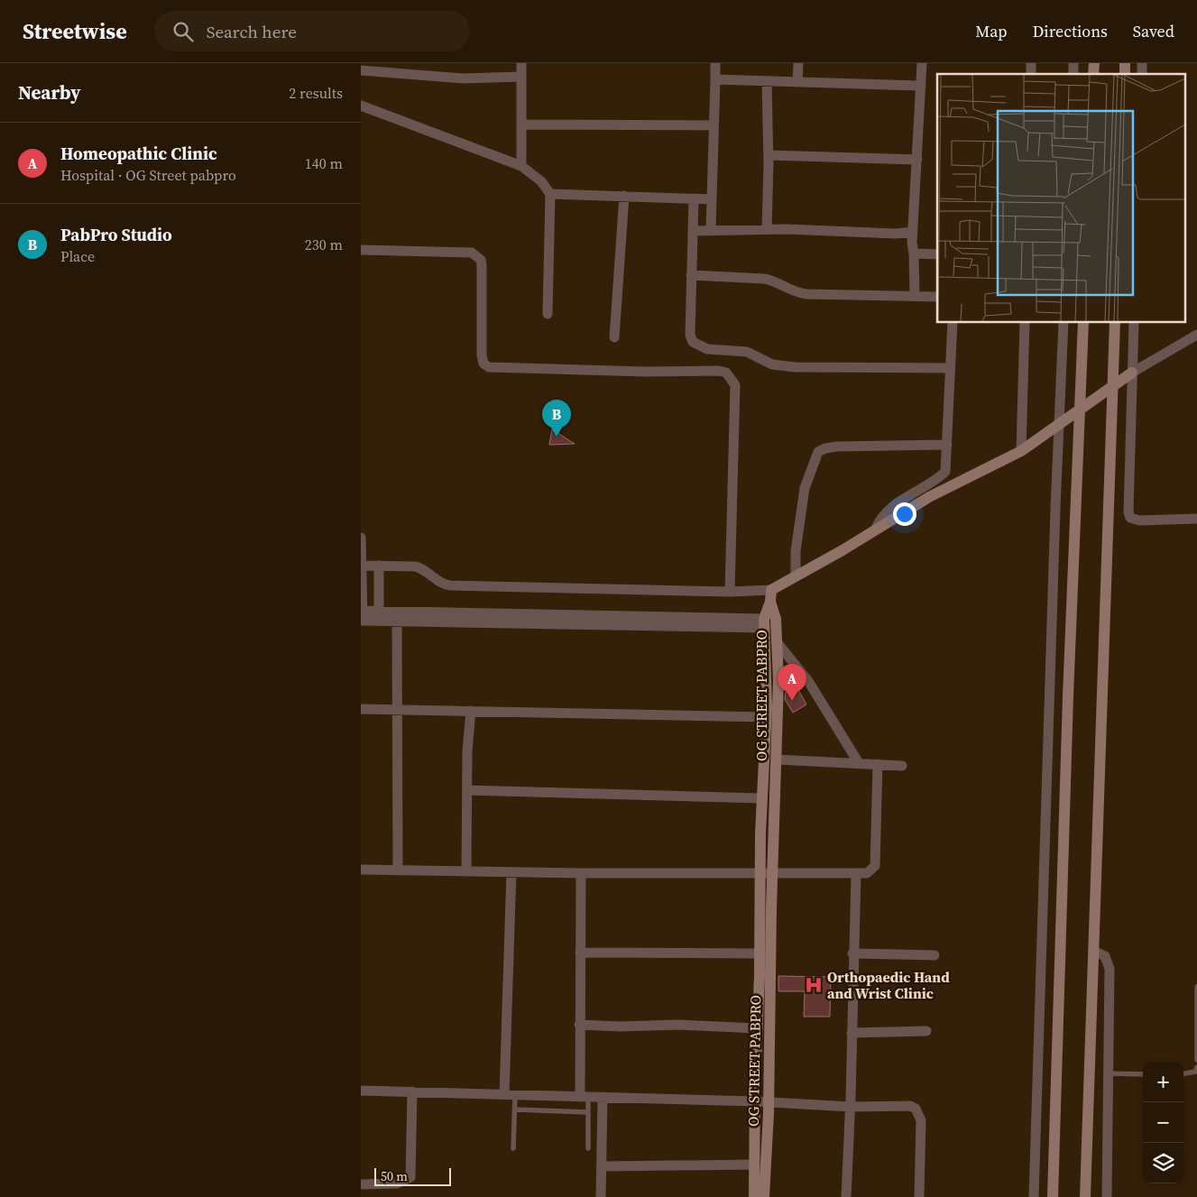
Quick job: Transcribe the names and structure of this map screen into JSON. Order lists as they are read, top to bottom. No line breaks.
{"streets":{"main road":["OG STREET PABPRO"]},"places":{"hospital":["Orthopaedic Hand and Wrist Clinic"]},"scale_bar":"50 m","page":{"header":"Streetwise","search":"Search here","nav":["Map","Directions","Saved"],"heading":["Nearby","2 results"],"list":[{"mark":"A","name":"Homeopathic Clinic","note":"Hospital · OG Street pabpro","value":"140 m"},{"mark":"B","name":"PabPro Studio","note":"Place","value":"230 m"}],"pins":["B","A"],"map_buttons":["+","−"],"scale":"50 m"}}
